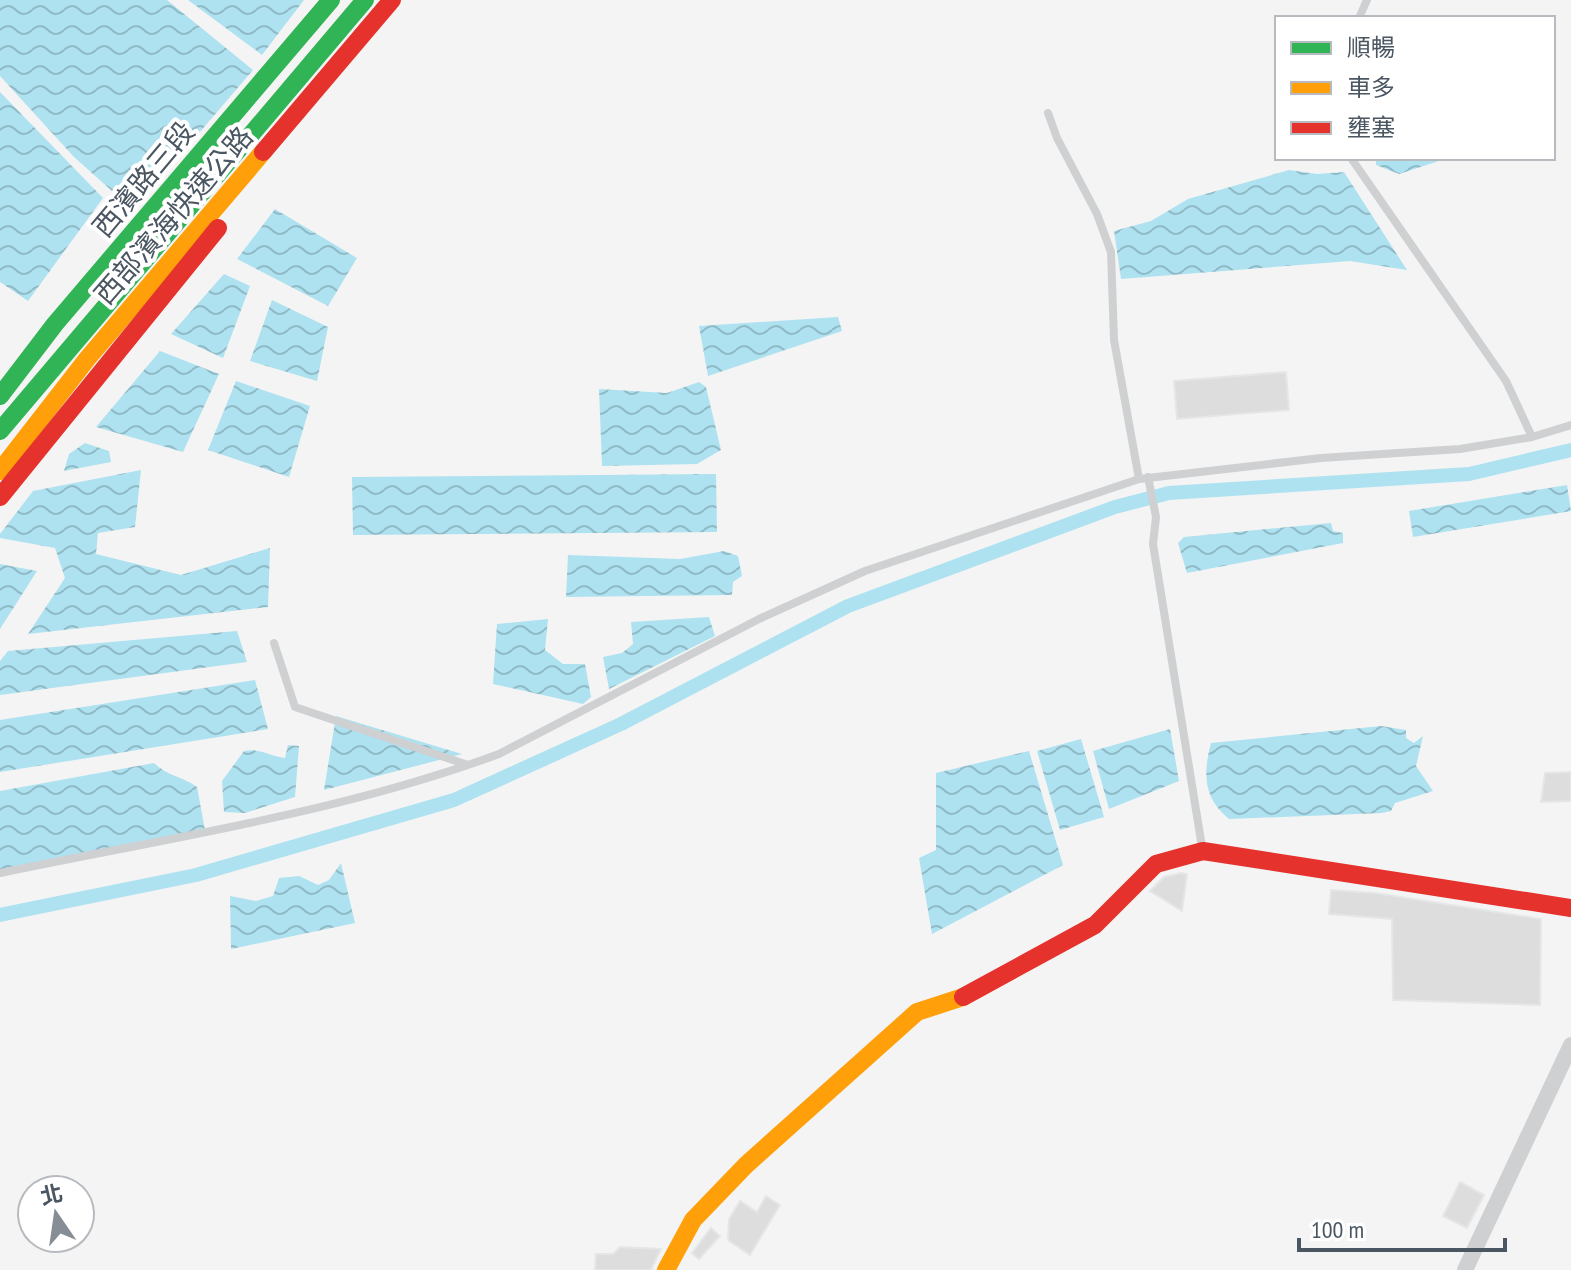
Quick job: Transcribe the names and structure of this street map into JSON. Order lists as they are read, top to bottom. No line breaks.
{"streets":{"main road":["西濱路三段","西部濱海快速公路"]},"legend":["順暢","車多","壅塞"],"scale_bar":"100 m","north":"top"}
